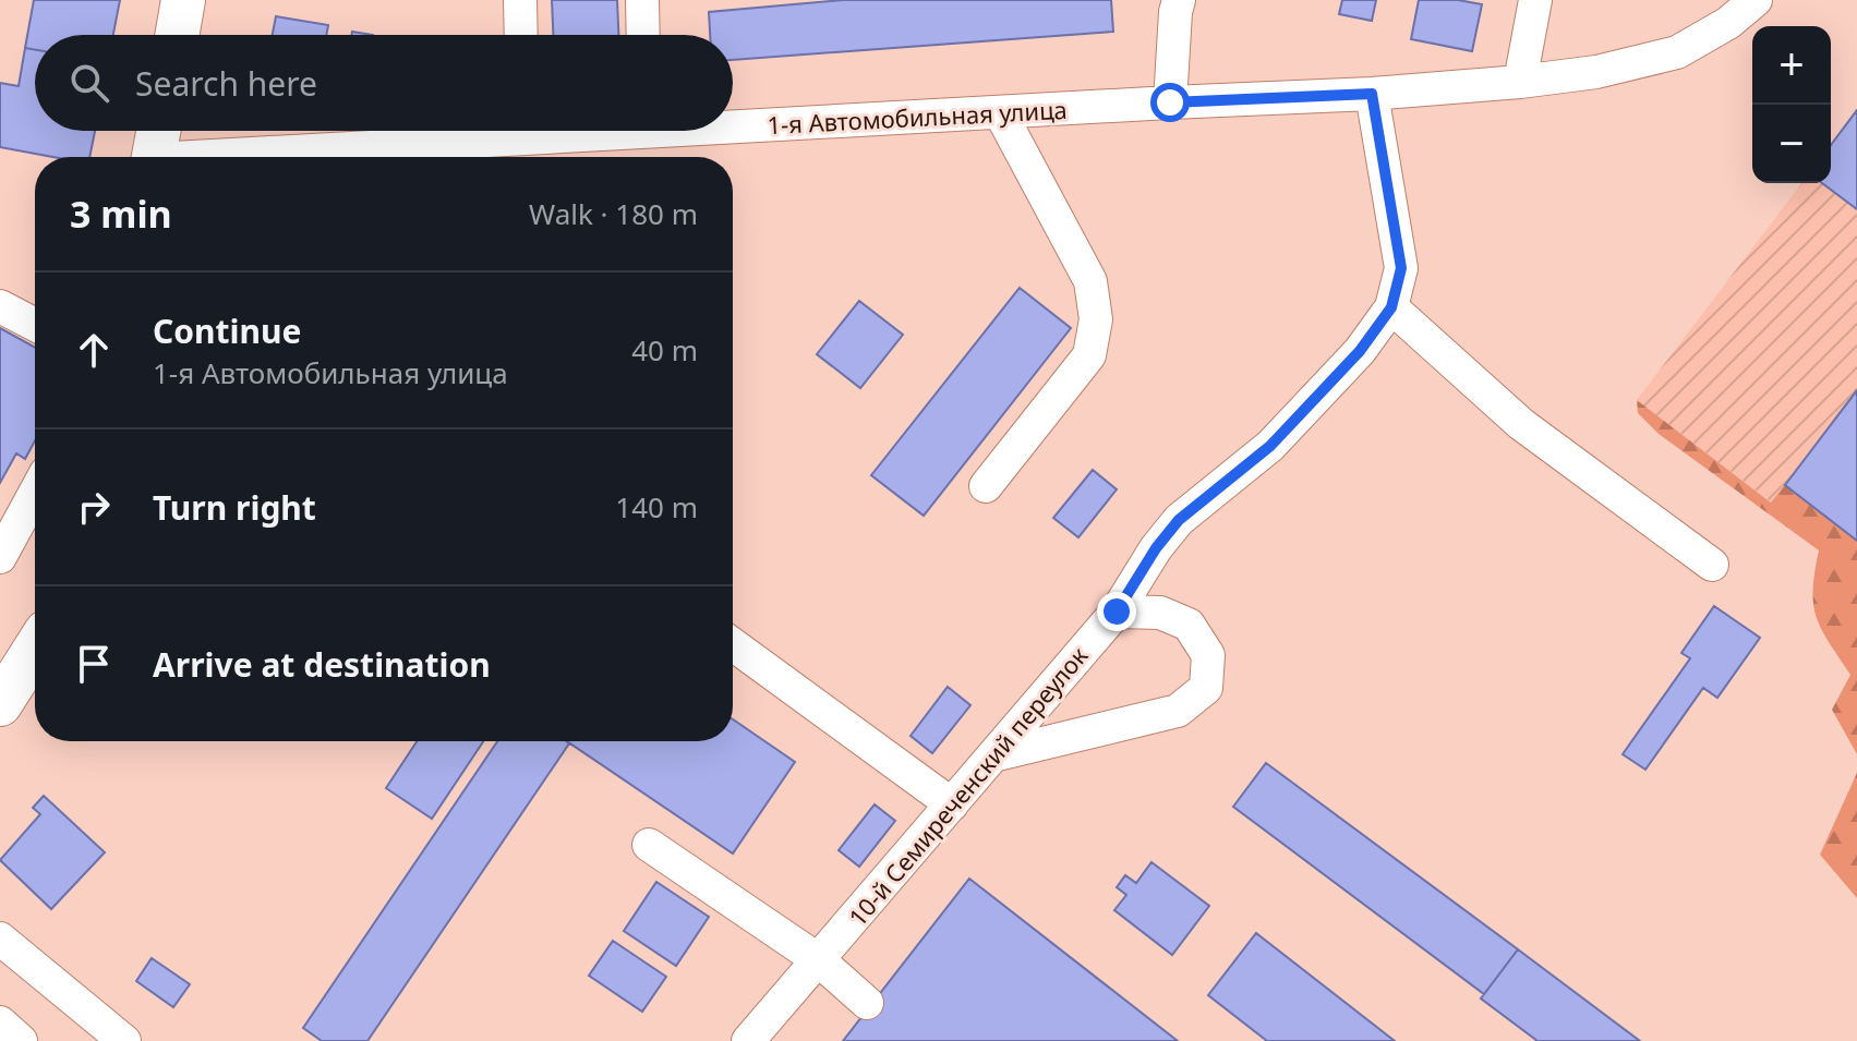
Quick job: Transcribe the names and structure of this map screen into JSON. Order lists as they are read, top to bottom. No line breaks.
{"streets":{"street":["1-я Автомобильная улица","10-й Семиреченский переулок"]},"crossings":[["1-я Автомобильная улица","10-й Семиреченский переулок"]],"page":{"map_buttons":["+","−"],"search":"Search here","heading":["3 min","Walk · 180 m"],"list":[["Continue","1-я Автомобильная улица","40 m"],["Turn right","140 m"],"Arrive at destination"]}}
